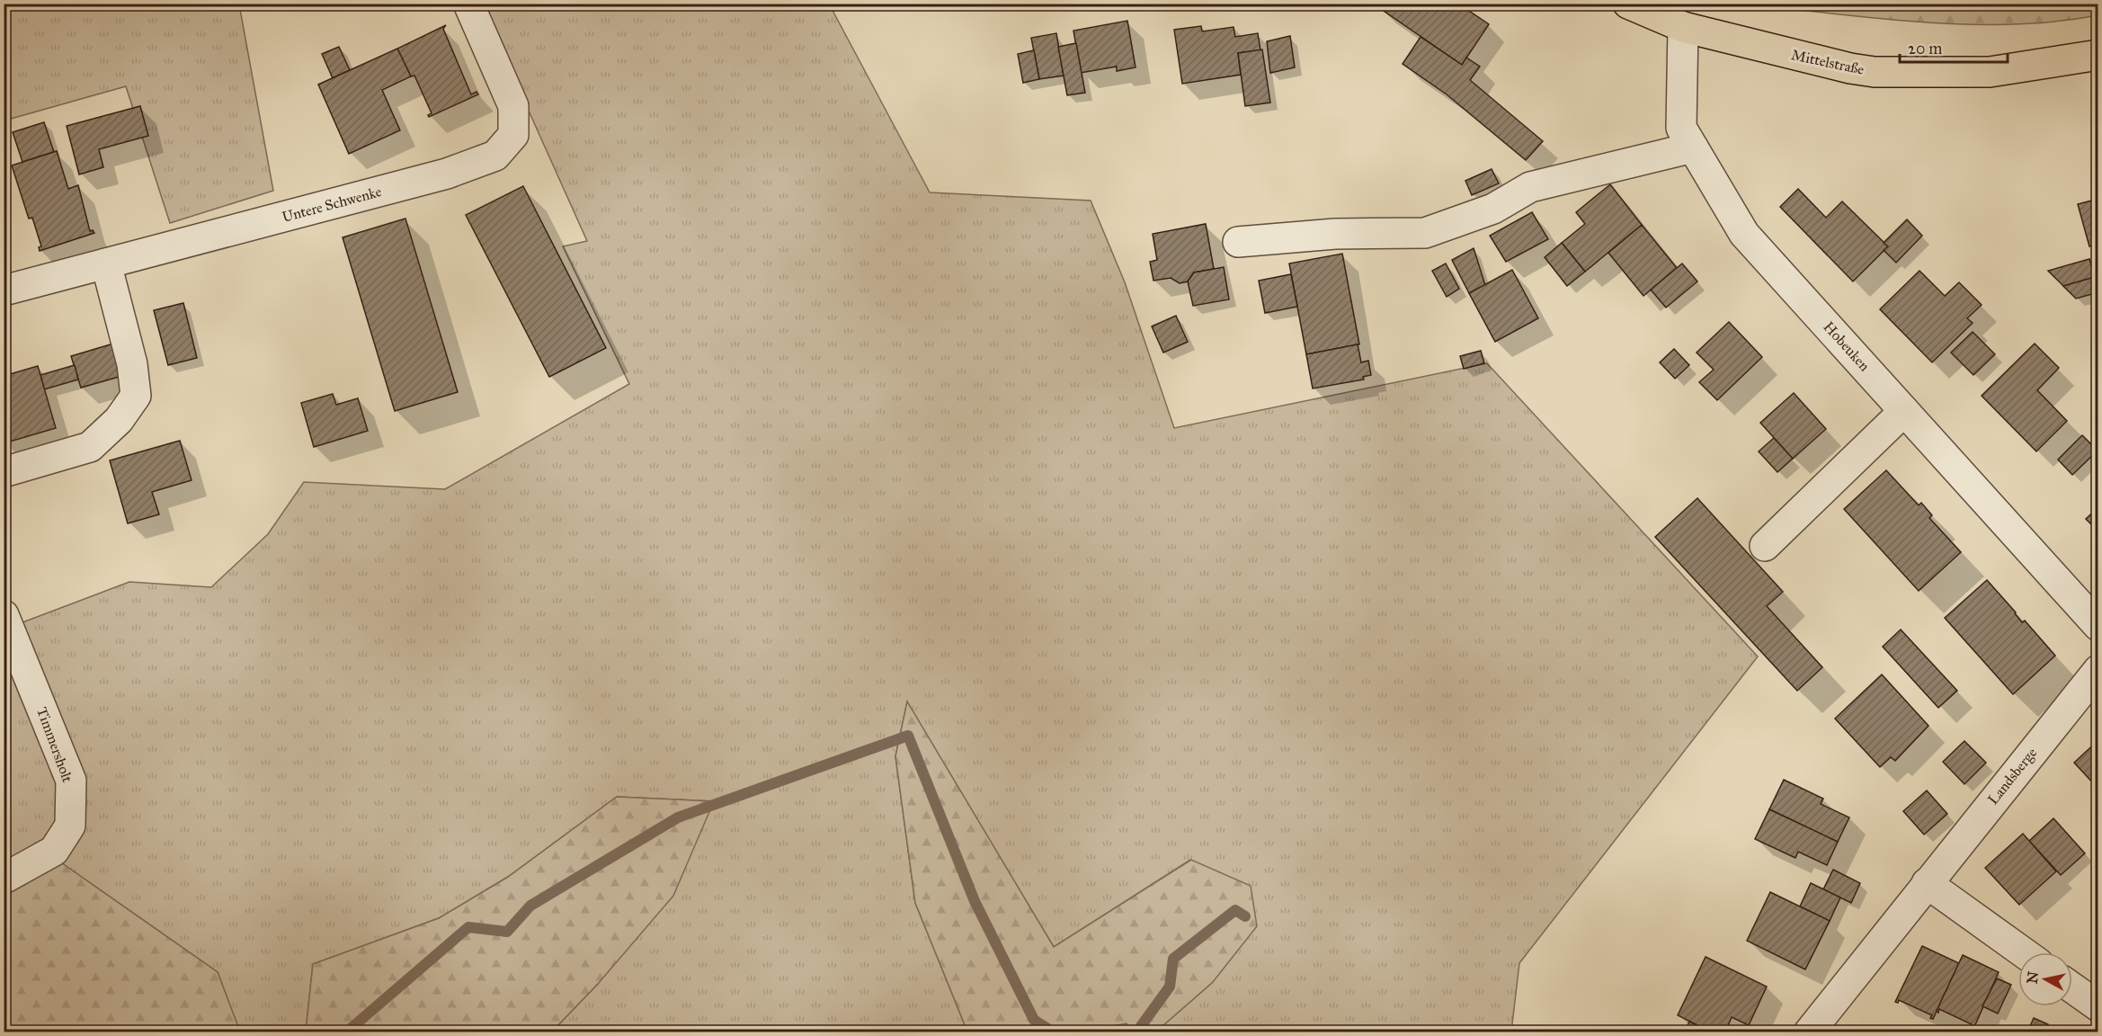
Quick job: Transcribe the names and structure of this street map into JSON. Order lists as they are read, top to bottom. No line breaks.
{"streets":{"main road":["Mittelstraße"],"street":["Untere Schwenke","Hobeuken","Timmersholt","Landsberge"]},"crossings":[["Mittelstraße","Hobeuken"]],"scale_bar":"20 m","north":"left"}
